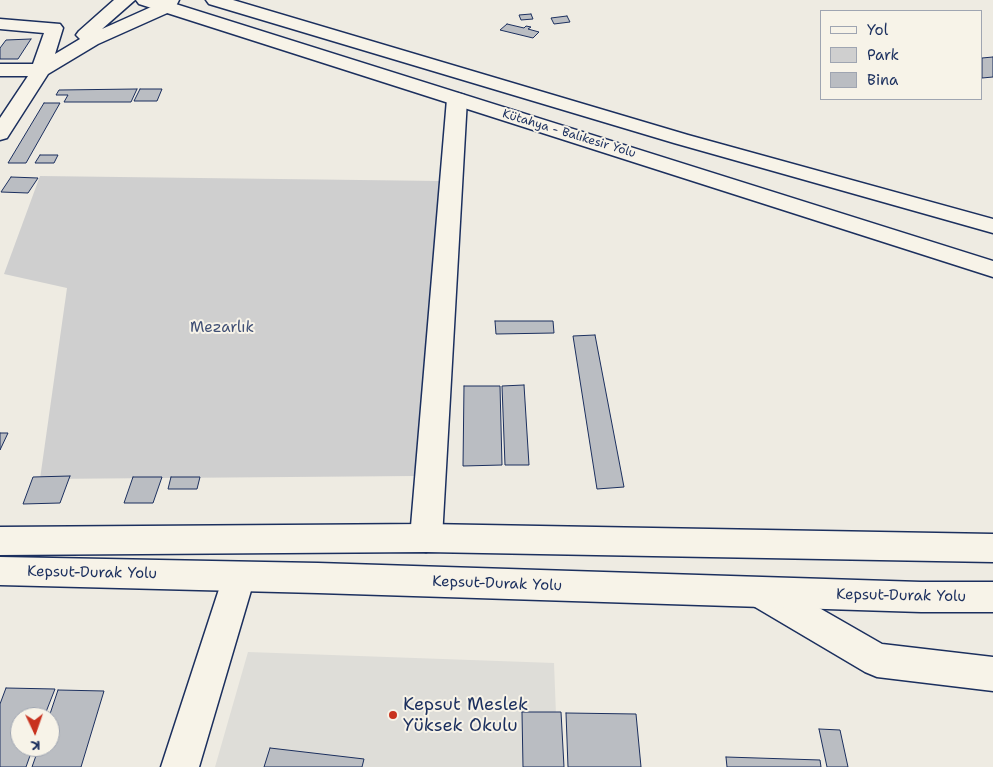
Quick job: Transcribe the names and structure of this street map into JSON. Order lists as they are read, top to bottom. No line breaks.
{"streets":{"main road":["Kütahya - Balıkesir Yolu","Kepsut-Durak Yolu"]},"parks":["Mezarlık"],"places":["Kepsut Meslek Yüksek Okulu"],"legend":["Yol","Park","Bina"],"north":"bottom"}
